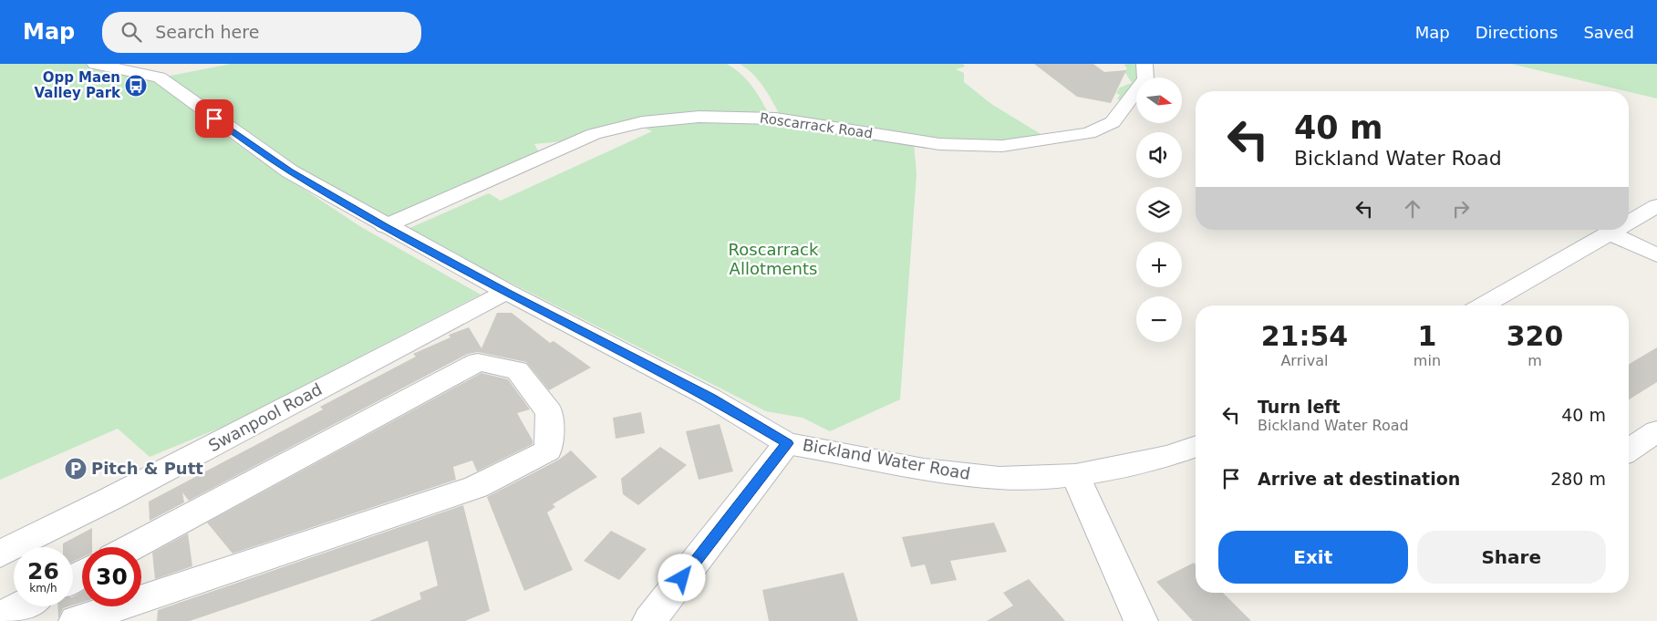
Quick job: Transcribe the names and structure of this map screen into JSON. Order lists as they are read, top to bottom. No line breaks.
{"streets":{"street":["Roscarrack Road","Swanpool Road","Bickland Water Road"]},"crossings":[["Roscarrack Road","Bickland Water Road"],["Swanpool Road","Bickland Water Road"]],"parks":["Roscarrack Allotments"],"places":{"bus stop":["Opp Maen Valley Park"],"parking":["Pitch & Putt"]},"north":"right","page":{"header":"Map","search":"Search here","nav":["Map","Directions","Saved"],"map_buttons":["+","−"],"turn":["40 m","Bickland Water Road"],"eta":["21:54","Arrival","1","min","320","m"],"list":[{"name":"Turn left","note":"Bickland Water Road","value":"40 m"},{"name":"Arrive at destination","value":"280 m"}],"buttons":["Exit","Share"],"speed":"26 km/h","limit":"30"}}
